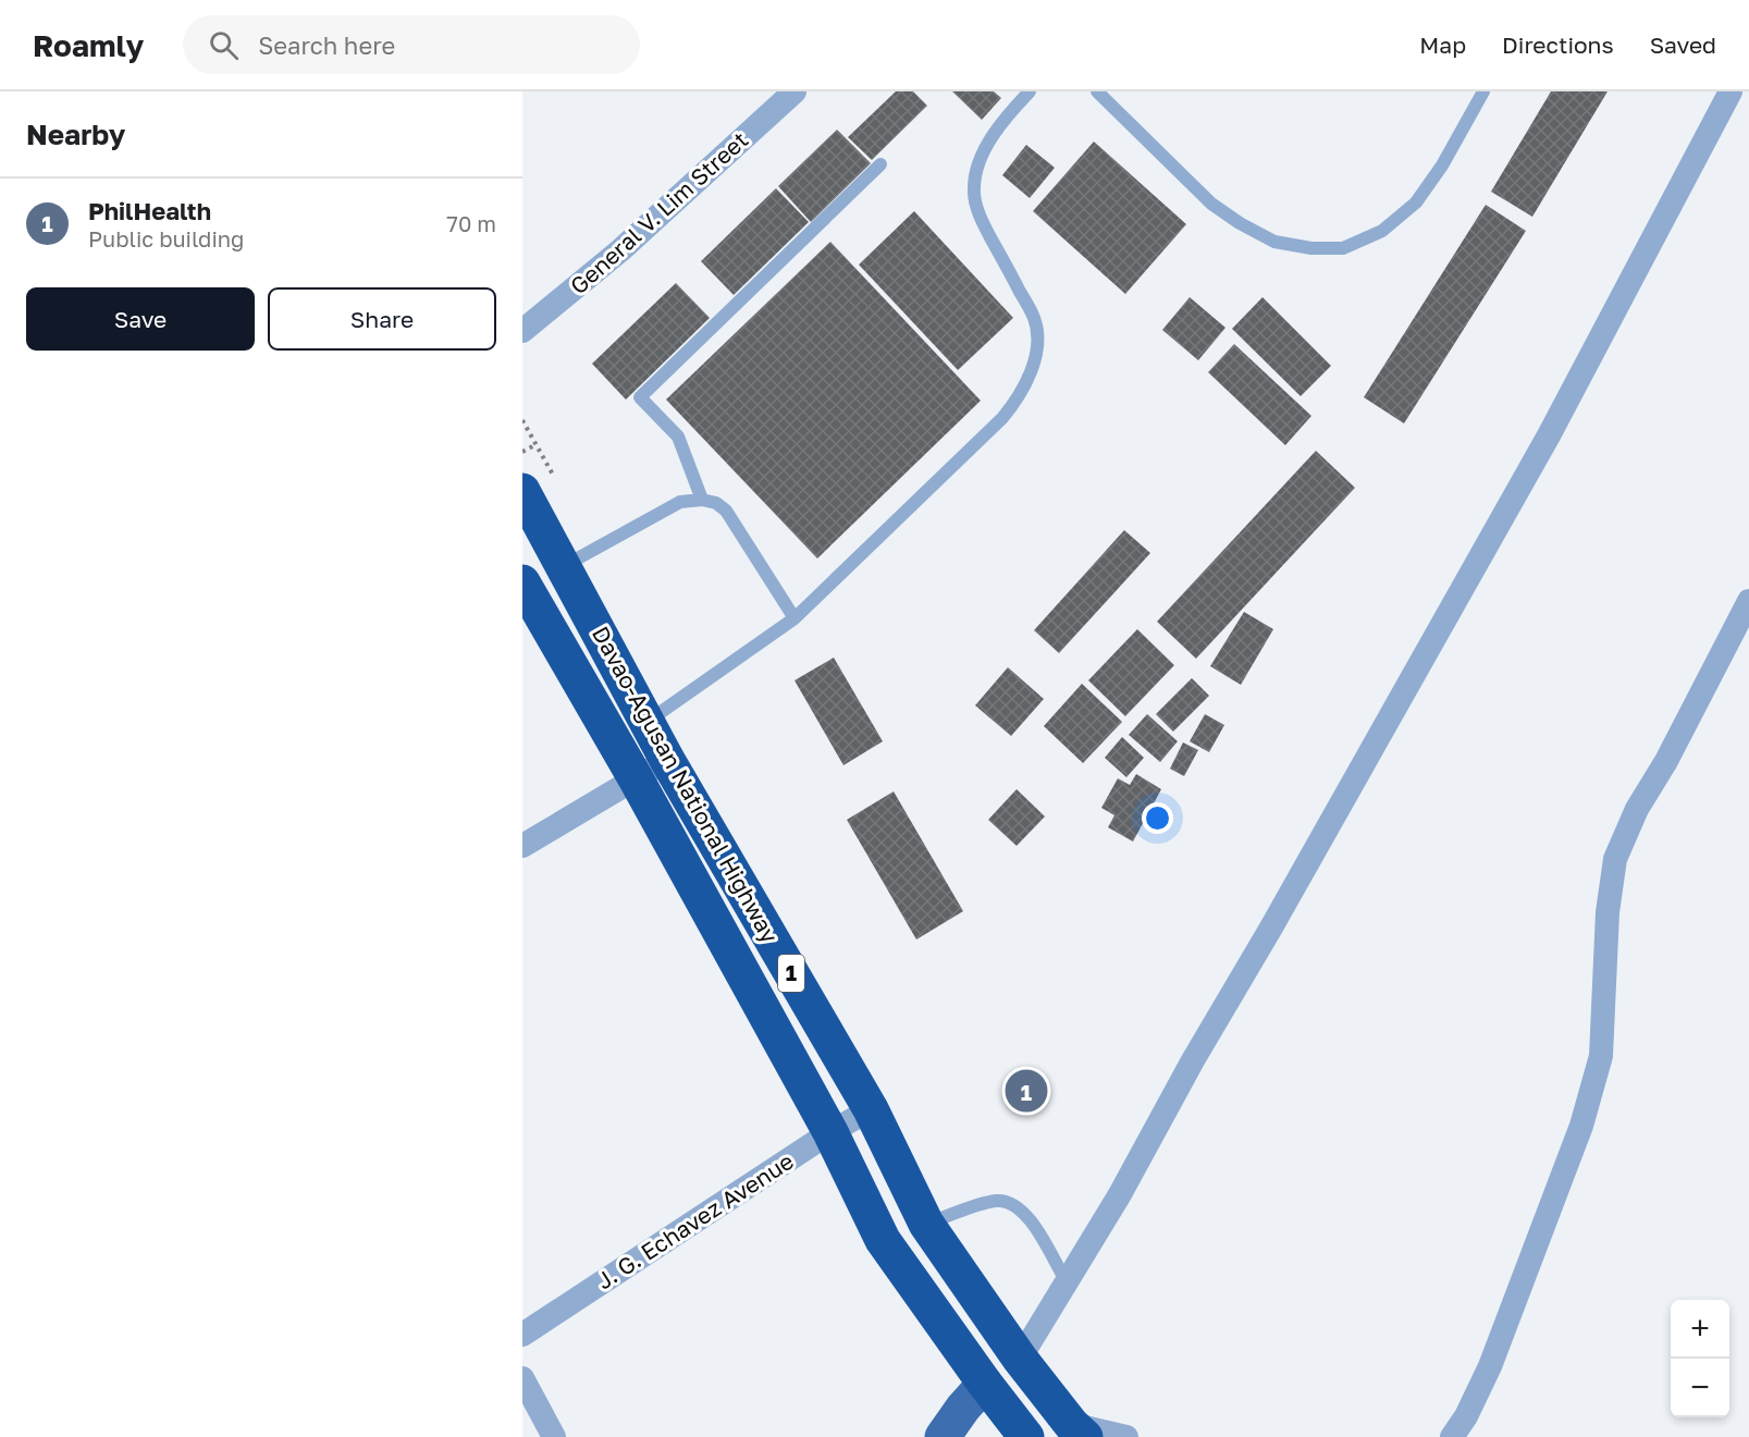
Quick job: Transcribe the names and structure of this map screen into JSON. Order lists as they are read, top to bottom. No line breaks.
{"streets":{"highway":["Davao-Agusan National Highway","1"],"street":["General V. Lim Street","J. G. Echavez Avenue"]},"crossings":[["Davao-Agusan National Highway","J. G. Echavez Avenue"]],"page":{"header":"Roamly","search":"Search here","nav":["Map","Directions","Saved"],"heading":"Nearby","list":[{"mark":"1","name":"PhilHealth","note":"Public building","value":"70 m"}],"buttons":["Save","Share"],"pins":"1","map_buttons":["+","−"]}}
